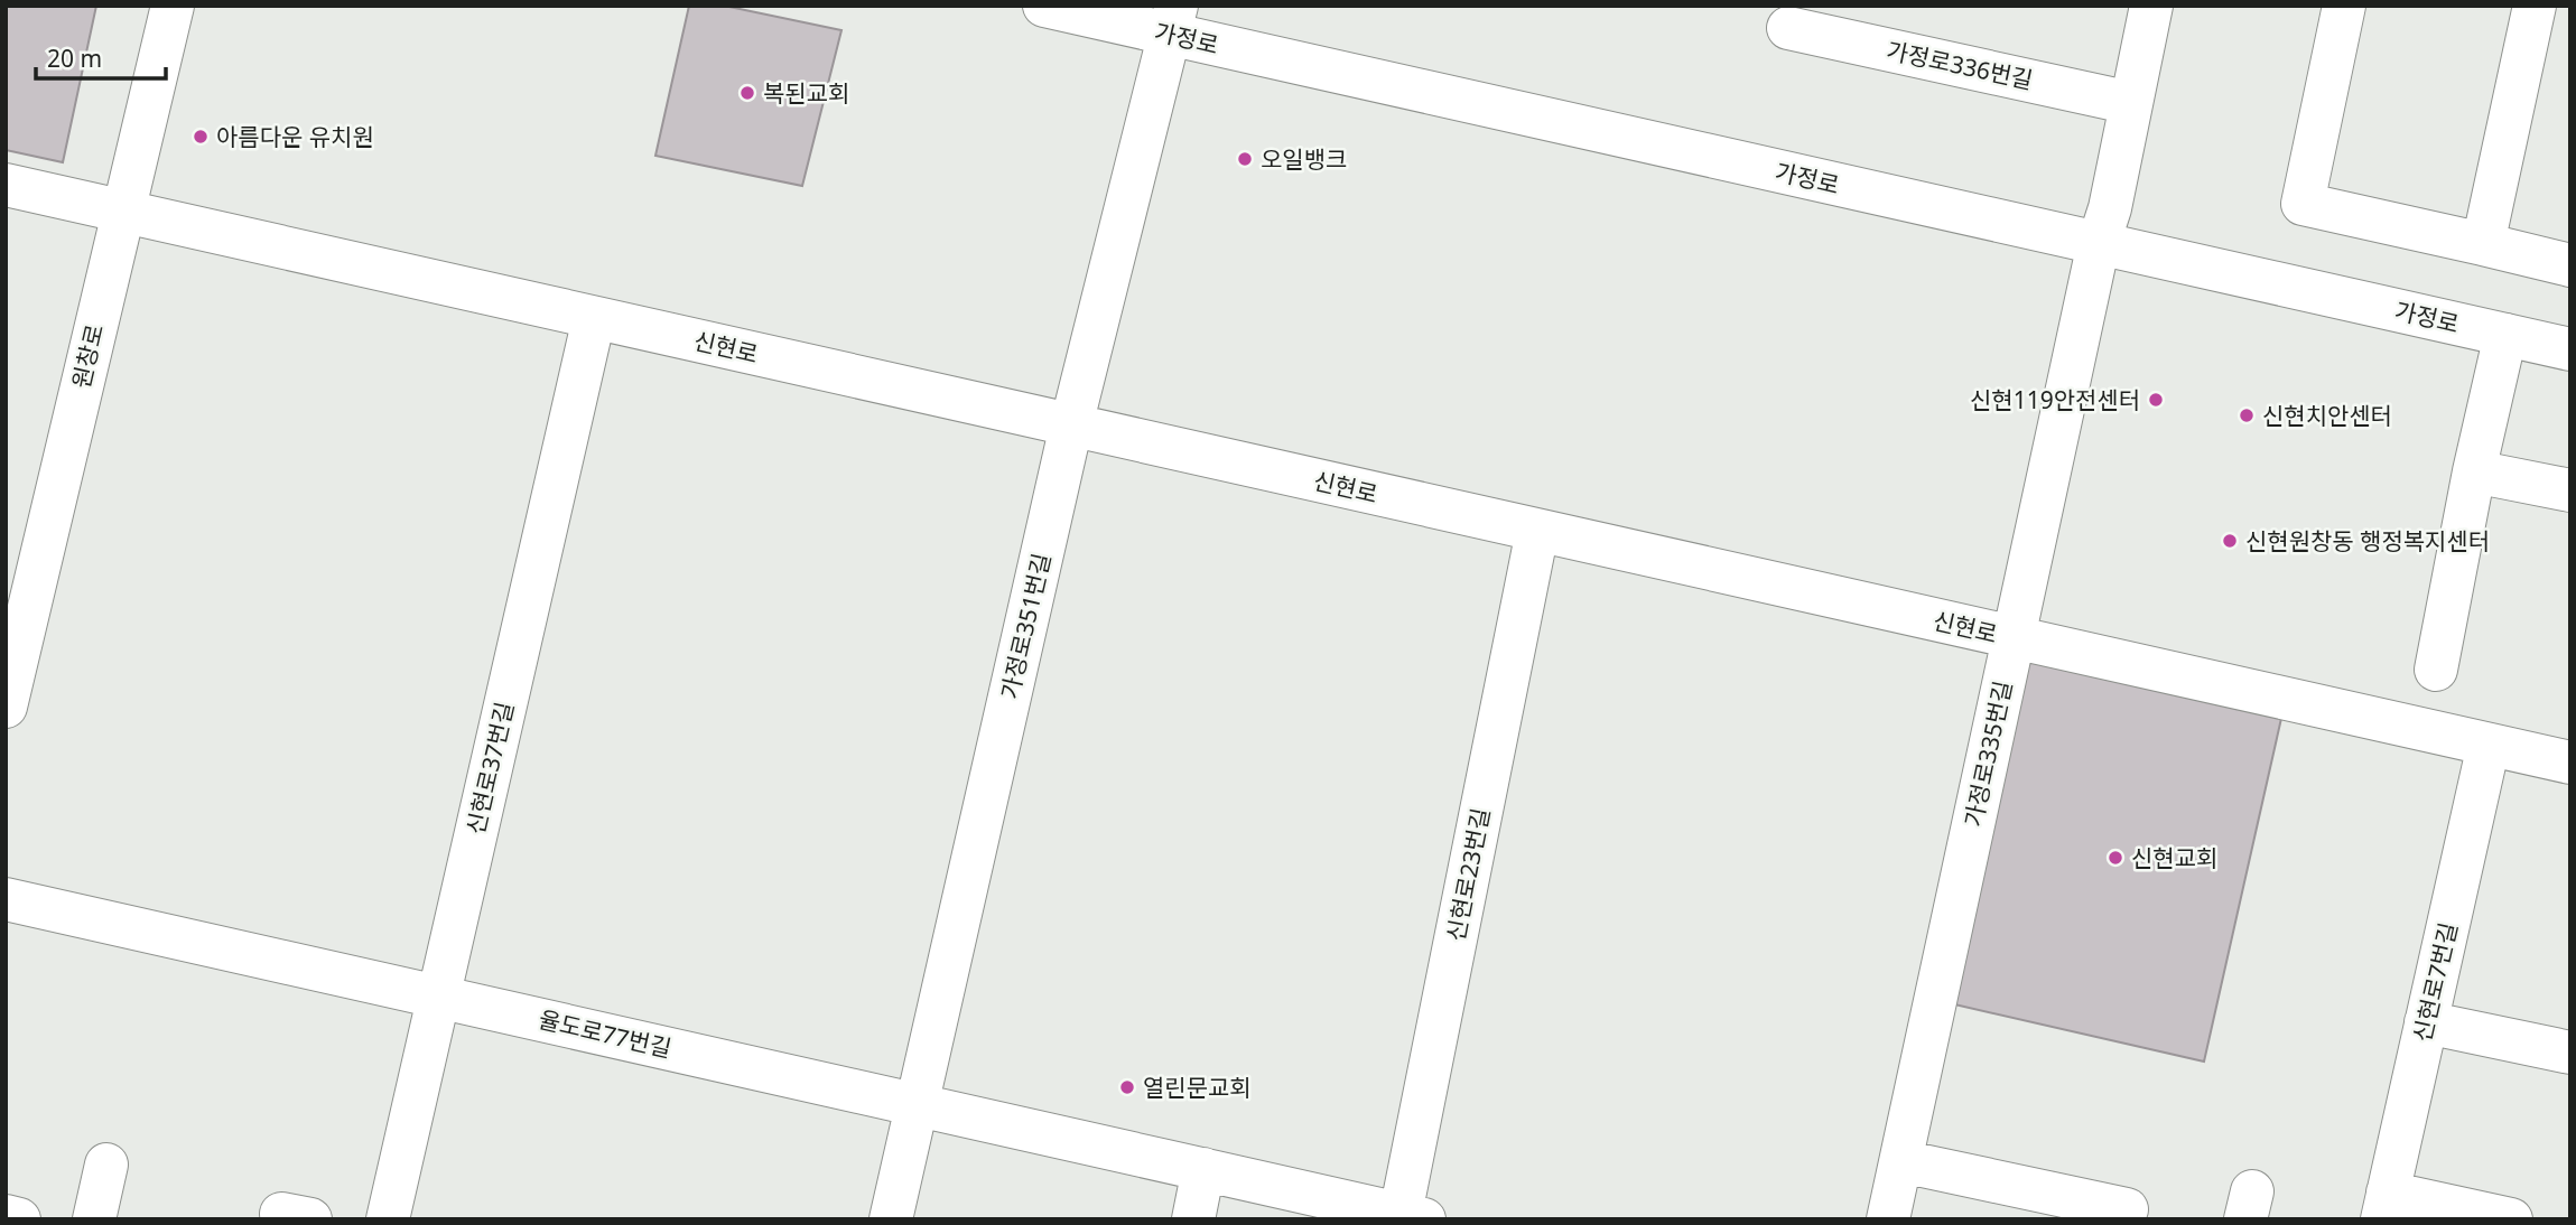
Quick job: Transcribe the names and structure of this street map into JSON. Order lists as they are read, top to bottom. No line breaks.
{"streets":{"street":["가정로","가정로336번길","신현로","원창로","가정로351번길","가정로335번길","신현로37번길","신현로23번길","신현로7번길","율도로77번길"]},"crossings":[["가정로","가정로351번길"],["가정로","가정로335번길"],["신현로","원창로"],["신현로","가정로351번길"],["신현로","가정로335번길"],["신현로","신현로37번길"],["신현로","신현로23번길"],["신현로","신현로7번길"],["가정로351번길","율도로77번길"],["신현로37번길","율도로77번길"],["신현로23번길","율도로77번길"]],"places":["복된교회","아름다운 유치원","오일뱅크","신현119안전센터","신현치안센터","신현원창동 행정복지센터","신현교회","열린문교회"],"scale_bar":"20 m"}
